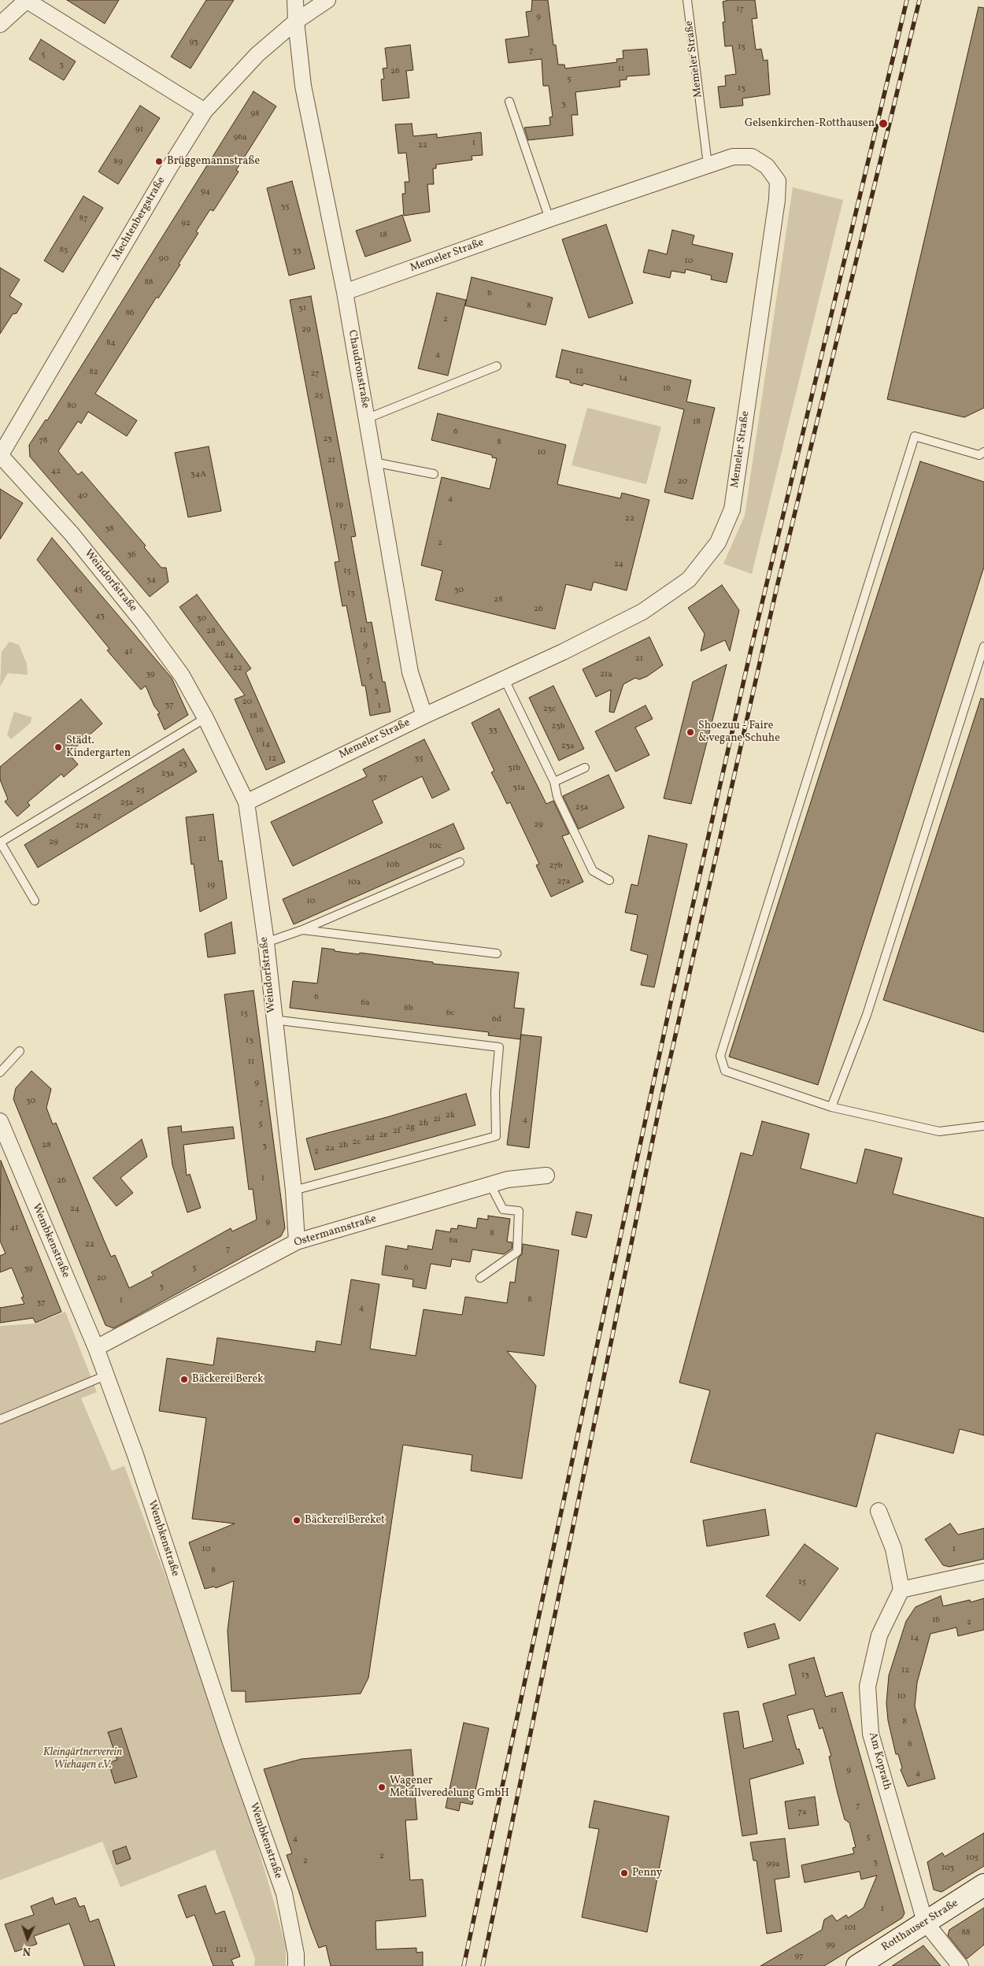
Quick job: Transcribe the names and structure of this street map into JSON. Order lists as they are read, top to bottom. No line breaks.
{"streets":{"main road":["Rotthauser Straße"],"street":["Memeler Straße","Mechtenbergstraße","Chaudronstraße","Weindorfstraße","Ostermannstraße","Wembkenstraße","Am Koprath"]},"crossings":[["Memeler Straße","Chaudronstraße"],["Memeler Straße","Weindorfstraße"],["Mechtenbergstraße","Chaudronstraße"],["Mechtenbergstraße","Weindorfstraße"],["Weindorfstraße","Ostermannstraße"],["Ostermannstraße","Wembkenstraße"],["Am Koprath","Rotthauser Straße"]],"parks":["Kleingärtnerverein Wiehagen e.V."],"places":["Gelsenkirchen-Rotthausen","Brüggemannstraße","Shoezuu - Faire & vegane Schuhe","Städt. Kindergarten","Bäckerei Berek","Bäckerei Bereket","Wagener Metallveredelung GmbH","Penny"],"house_numbers":["17","9","93","15","7","5","3","11","26","5","13","3","98","91","96a","1","22","89","94","35","87","92","18","85","33","90","10","88","6","8","31","86","2","29","84","4","12","82","27","14","16","25","80","18","6","23","78","8","10","21","42","34A","20","40","4","19","22","17","38","2","36","24","15","34","45","30","13","28","26","43","30","11","28","26","9","41","24","21","7","22","39","21a","5","3","20","37","1","23c","18","23b","16","33","14","23a","12","35","23","31b","23a","37","31a","25","25a","25a","27","29","27a","21","29","10c","10b","27b","27a","10a","19","10","6","6a","6b","6c","15","6d","13","11","9","30","7","2k","2i","4","2h","5","2g","2f","2e","2d","2c","28","2b","3","2a","2","1","26","24","9","41","8","6a","22","7","5","6","39","20","3","8","1","37","4","10","1","8","15","16","2","14","12","13","10","11","8","6","9","4","7","7a","5","4","2","105","2","3","99a","103","1","101","88","99","121","97"],"north":"bottom"}
